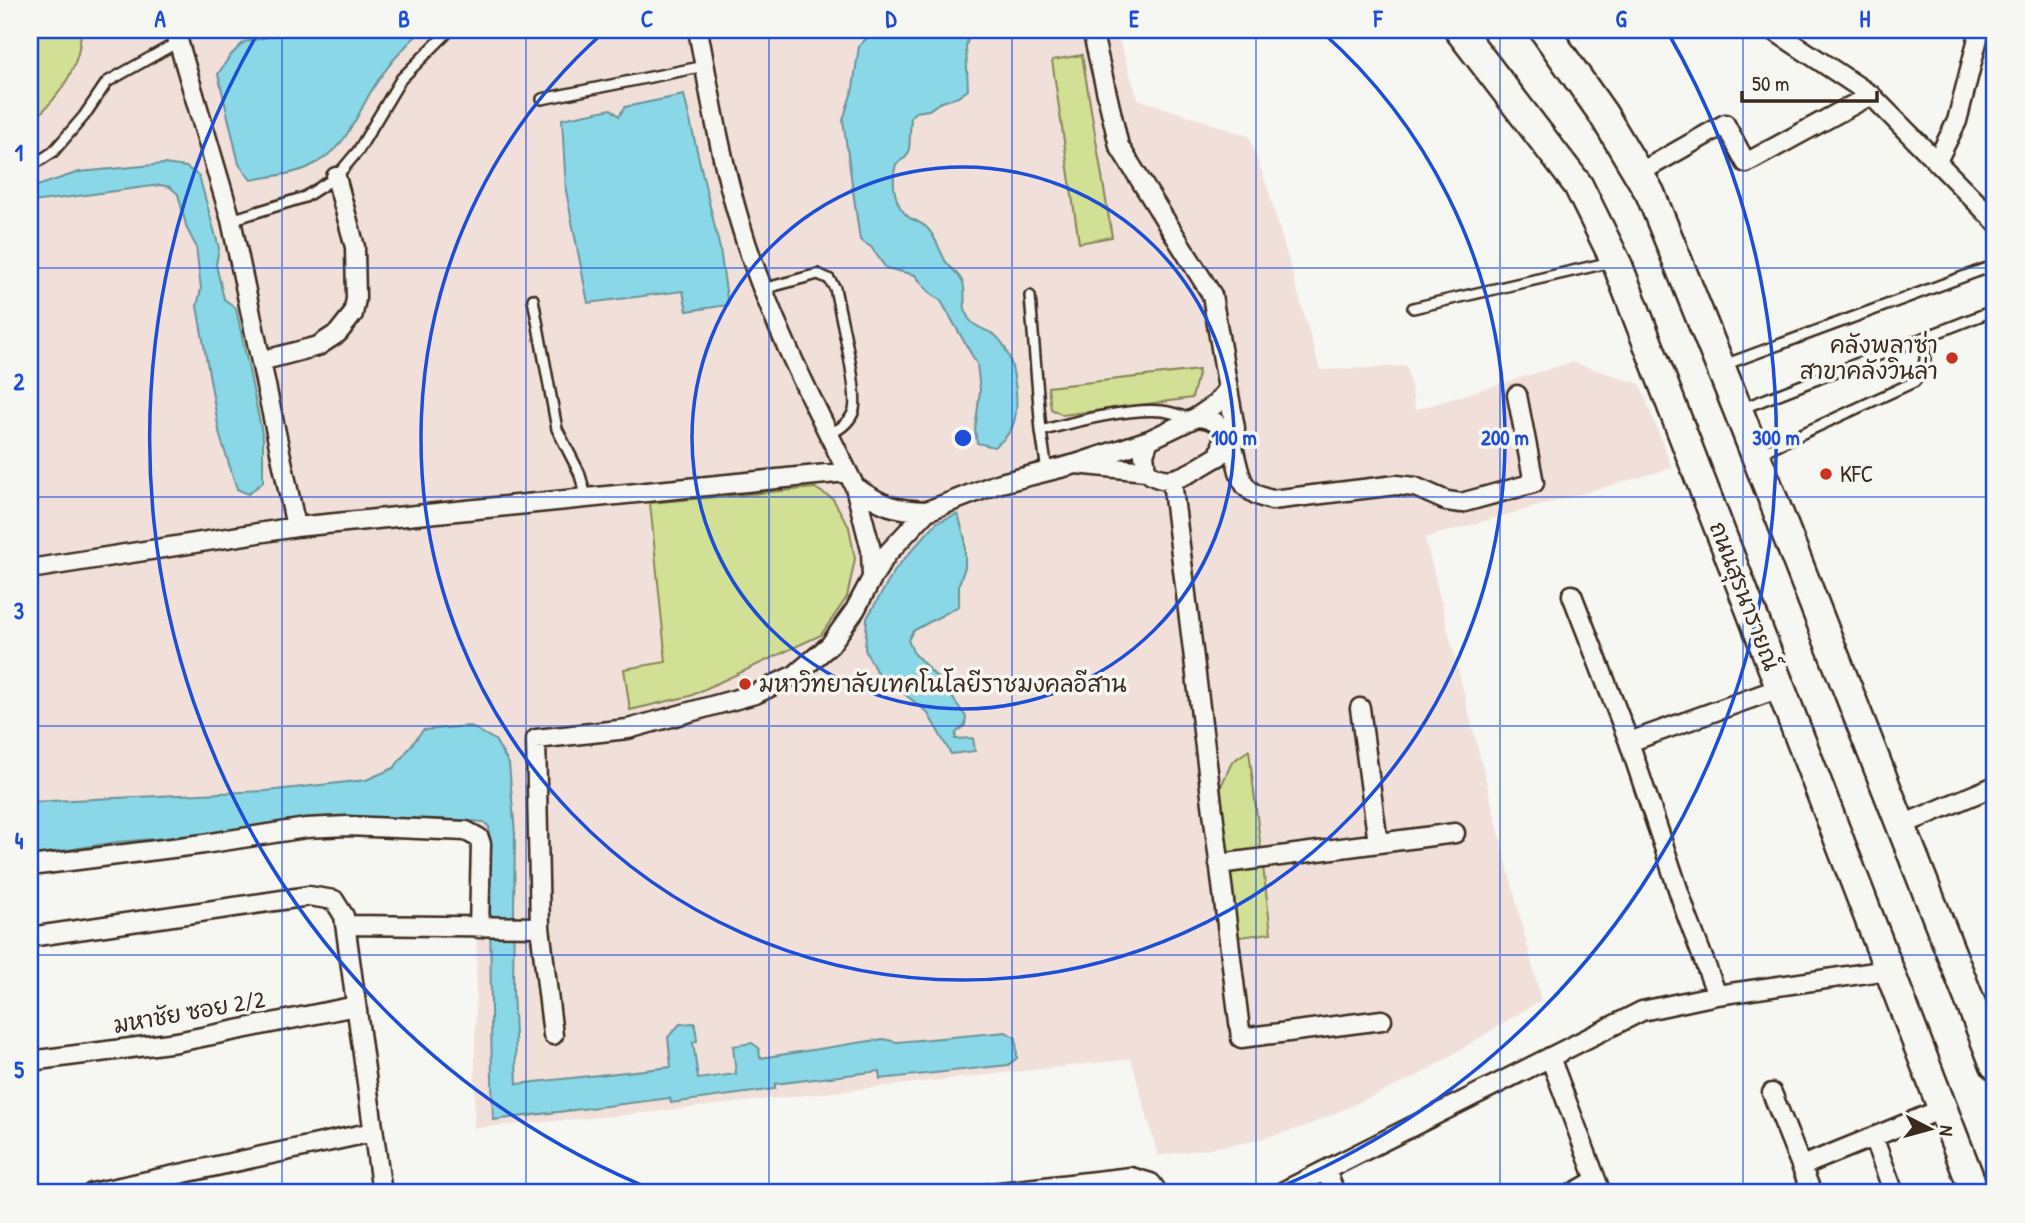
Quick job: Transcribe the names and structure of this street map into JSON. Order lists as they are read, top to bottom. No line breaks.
{"streets":{"main road":["ถนนสุรนารายณ์"],"street":["มหาชัย ซอย 2/2"]},"places":["คลังพลาซ่า สาขาคลังวินล่า","KFC","มหาวิทยาลัยเทคโนโลยีราชมงคลอีสาน"],"scale_bar":"50 m","north":"right","grid":{"columns":["A","B","C","D","E","F","G","H"],"rows":["1","2","3","4","5"]},"rings":["100 m","200 m","300 m"]}
